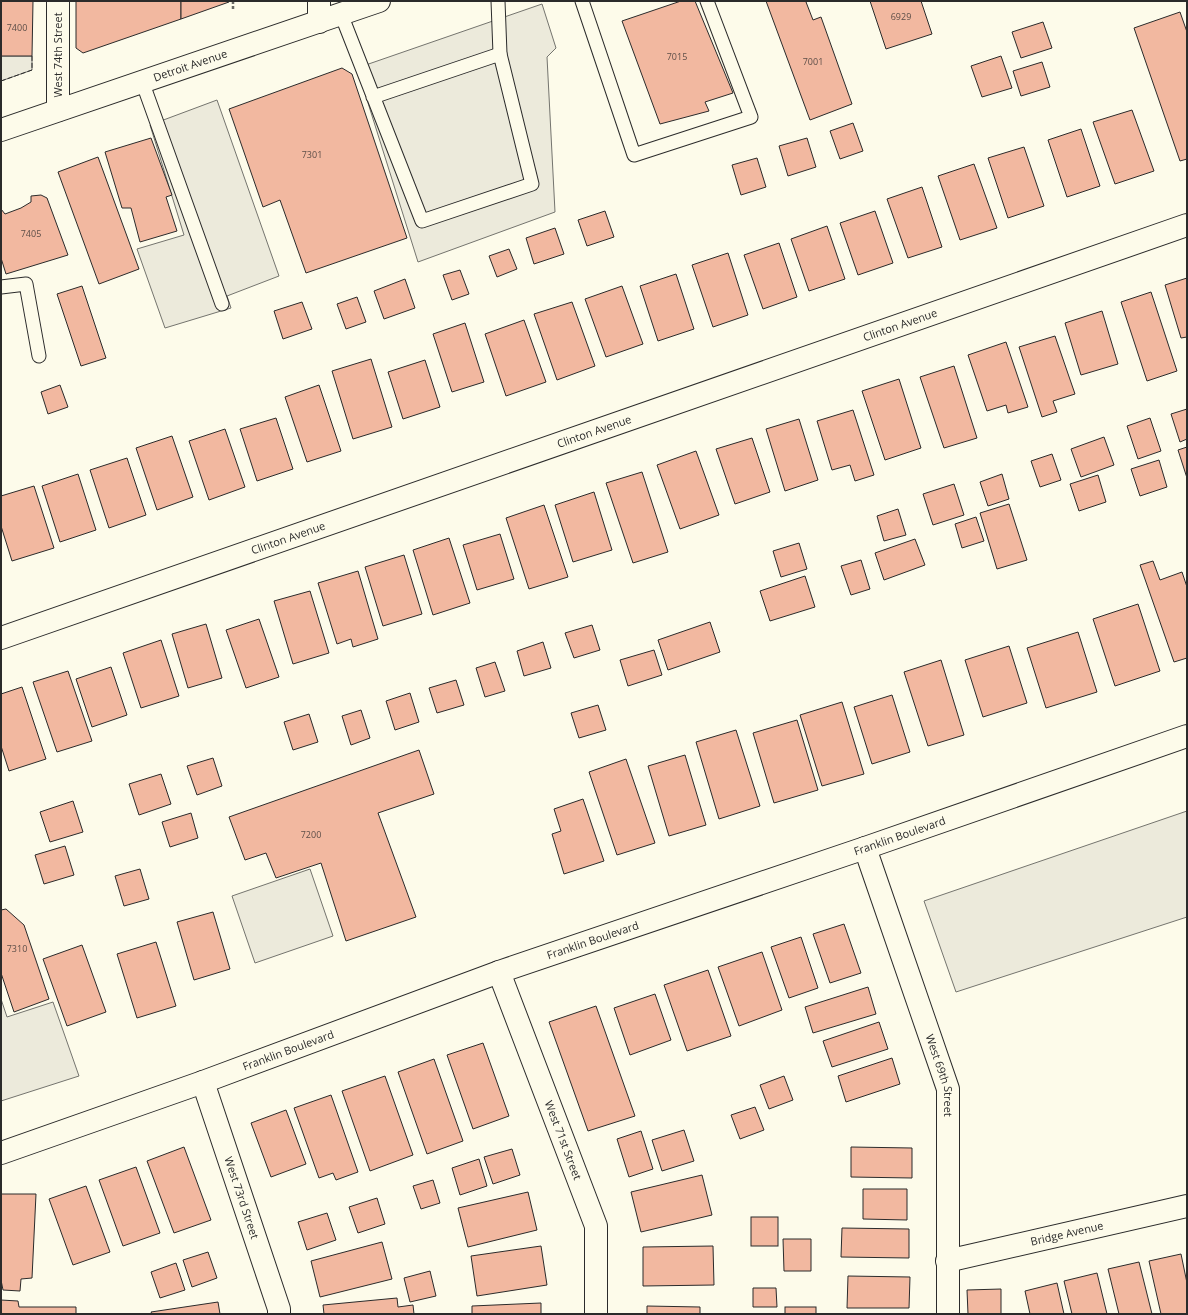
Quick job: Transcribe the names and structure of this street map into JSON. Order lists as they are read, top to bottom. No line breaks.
{"streets":{"street":["West 74th Street","Detroit Avenue","Clinton Avenue","Franklin Boulevard","West 69th Street","West 71st Street","West 73rd Street","Bridge Avenue"]},"crossings":[["West 74th Street","Detroit Avenue"],["Franklin Boulevard","West 69th Street"],["Franklin Boulevard","West 71st Street"],["Franklin Boulevard","West 73rd Street"],["West 69th Street","Bridge Avenue"]],"house_numbers":["6929","7400","7015","7001","7301","7405","7200","7310"]}
